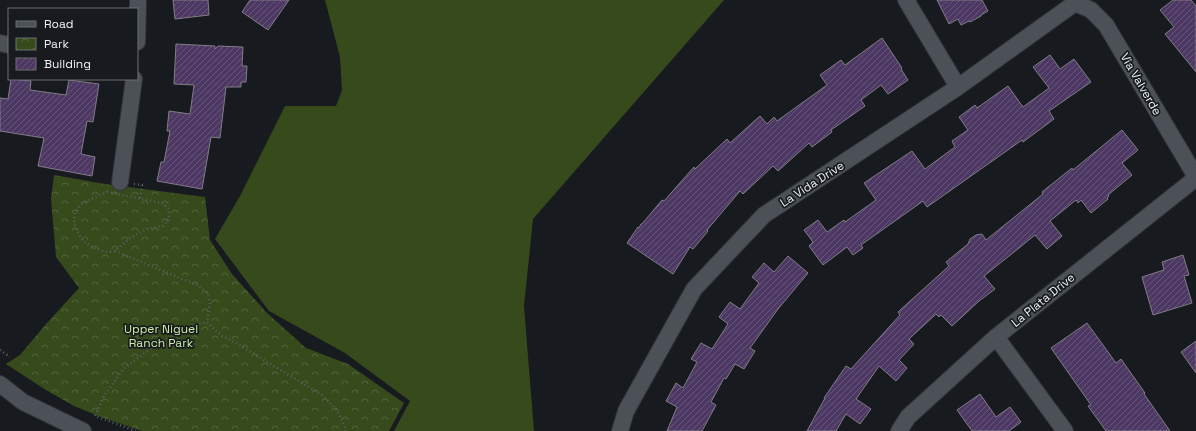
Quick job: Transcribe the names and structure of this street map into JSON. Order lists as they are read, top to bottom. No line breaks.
{"streets":{"street":["Via Valverde","La Vida Drive","La Plata Drive"]},"crossings":[["Via Valverde","La Vida Drive"],["Via Valverde","La Plata Drive"]],"parks":["Upper Niguel Ranch Park"],"legend":["Road","Park","Building"]}
